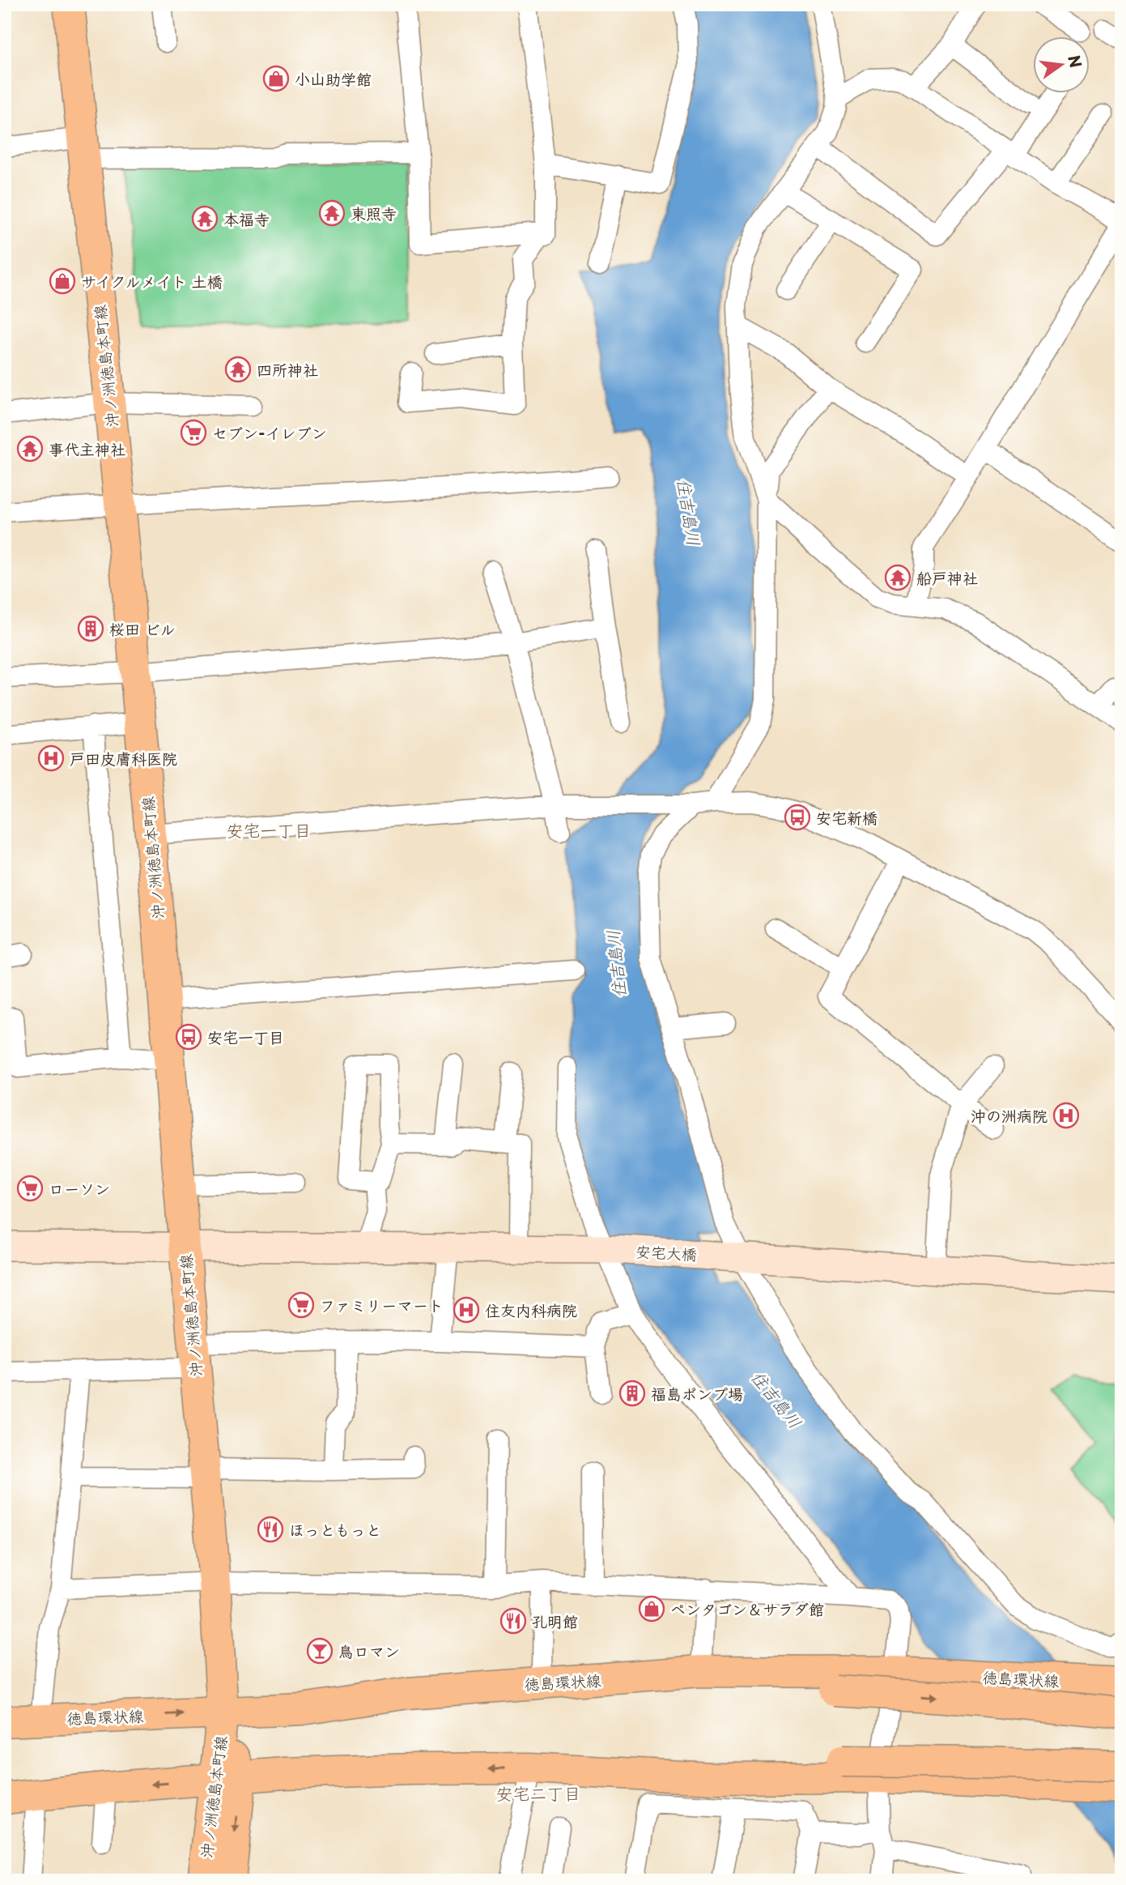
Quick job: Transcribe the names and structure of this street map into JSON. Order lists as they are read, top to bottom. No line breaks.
{"streets":{"main road":["沖ノ洲徳島本町線","徳島環状線"],"street":["安宅大橋"]},"crossings":[["沖ノ洲徳島本町線","安宅大橋"],["沖ノ洲徳島本町線","徳島環状線"]],"districts":["安宅一丁目","安宅二丁目"],"water":["住吉島川"],"places":{"shop":["小山助学館","サイクルメイト 土橋","ペンタゴン＆サラダ館"],"temple":["東照寺","本福寺","四所神社","事代主神社","船戸神社"],"supermarket":["セブン-イレブン","ローソン","ファミリーマート"],"building":["桜田 ビル","福島ポンプ場"],"hospital":["戸田皮膚科医院","沖の洲病院","住友内科病院"],"bus stop":["安宅新橋","安宅一丁目"],"restaurant":["ほっともっと","孔明館"],"bar":["鳥ロマン"]},"north":"right"}
